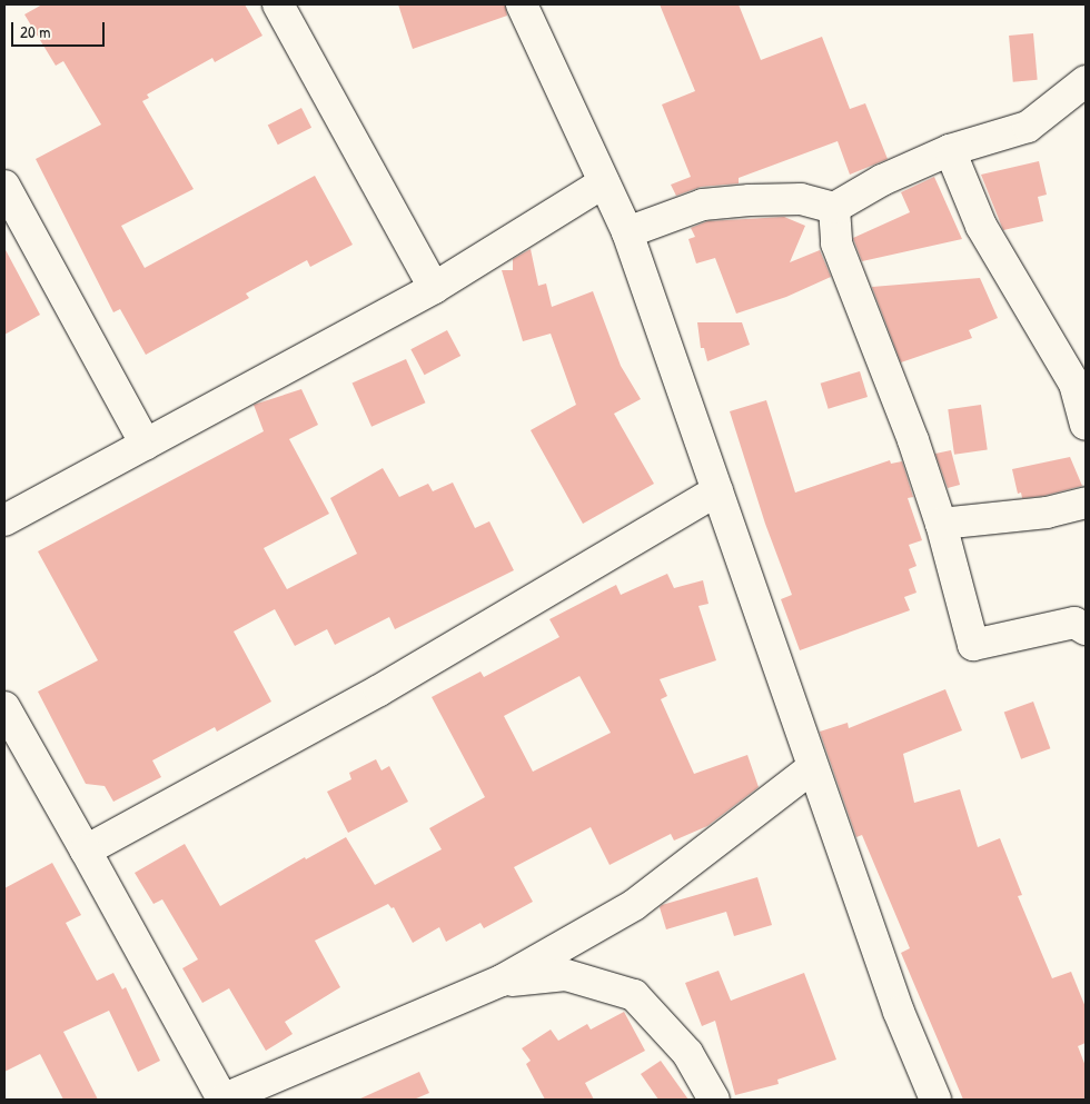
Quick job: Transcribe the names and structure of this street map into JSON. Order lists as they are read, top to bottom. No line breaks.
{"scale_bar":"20 m"}
